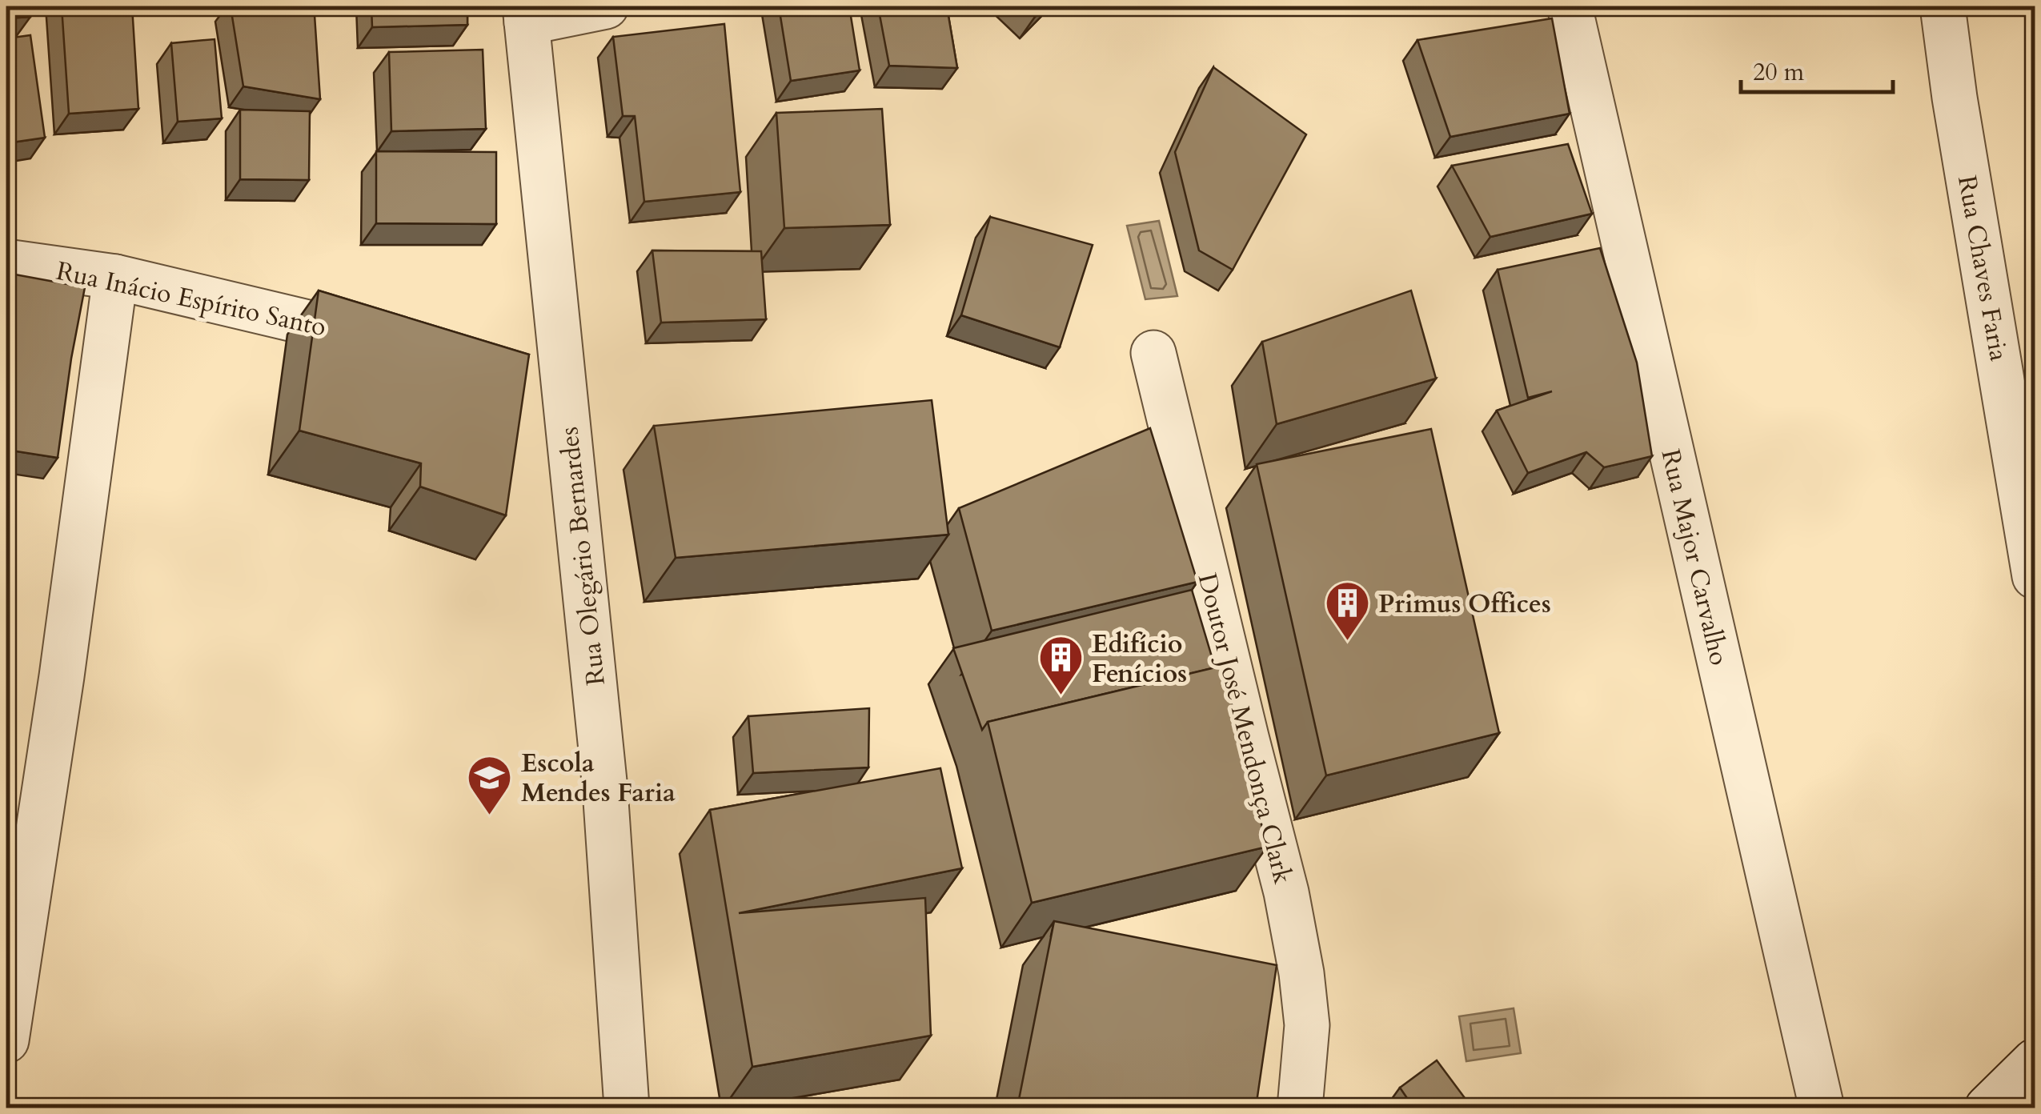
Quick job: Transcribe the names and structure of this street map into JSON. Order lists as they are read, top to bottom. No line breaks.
{"streets":{"street":["Rua Chaves Faria","Rua Inácio Espírito Santo","Rua Olegário Bernardes","Rua Major Carvalho","Doutor José Mendonça Clark"]},"places":{"building":["Primus Offices","Edifício Fenícios"],"school or university":["Escola Mendes Faria"]},"scale_bar":"20 m"}
